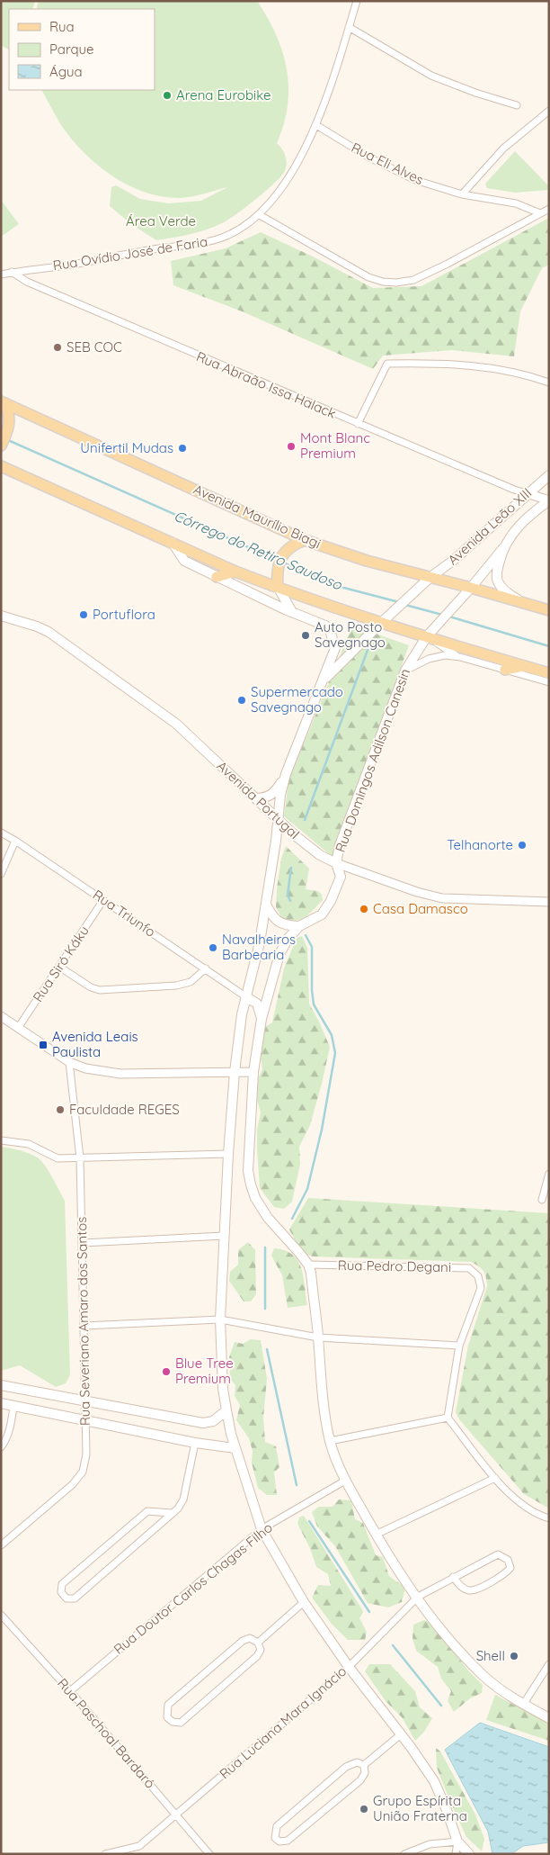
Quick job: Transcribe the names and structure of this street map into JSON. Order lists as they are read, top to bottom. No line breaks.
{"streets":{"main road":["Avenida Maurílio Biagi","Avenida Leão XIII","Rua Domingos Adilson Canesin","Avenida Portugal"],"street":["Rua Eli Alves","Rua Ovídio José de Faria","Rua Abraão Issa Halack","Rua Triunfo","Rua Siró Káku","Rua Pedro Degani","Rua Severiano Amaro dos Santos","Rua Doutor Carlos Chagas Filho","Rua Luciana Mara Ignácio","Rua Paschoal Bardaró"]},"crossings":[["Rua Eli Alves","Rua Ovídio José de Faria"],["Rua Ovídio José de Faria","Rua Abraão Issa Halack"],["Rua Abraão Issa Halack","Avenida Leão XIII"],["Avenida Maurílio Biagi","Avenida Leão XIII"],["Avenida Maurílio Biagi","Rua Domingos Adilson Canesin"],["Avenida Leão XIII","Rua Domingos Adilson Canesin"],["Rua Domingos Adilson Canesin","Avenida Portugal"],["Rua Triunfo","Rua Siró Káku"],["Rua Doutor Carlos Chagas Filho","Rua Paschoal Bardaró"],["Rua Luciana Mara Ignácio","Rua Paschoal Bardaró"]],"water":["Córrego do Retiro Saudoso"],"parks":["Área Verde"],"places":{"other":["Arena Eurobike","SEB COC","Mont Blanc Premium","Unifertil Mudas","Portuflora","Auto Posto Savegnago","Supermercado Savegnago","Telhanorte","Casa Damasco","Navalheiros Barbearia","Faculdade REGES","Blue Tree Premium","Shell","Grupo Espírita União Fraterna"],"transit":["Avenida Leais Paulista"]},"legend":["Rua","Parque","Água"]}
